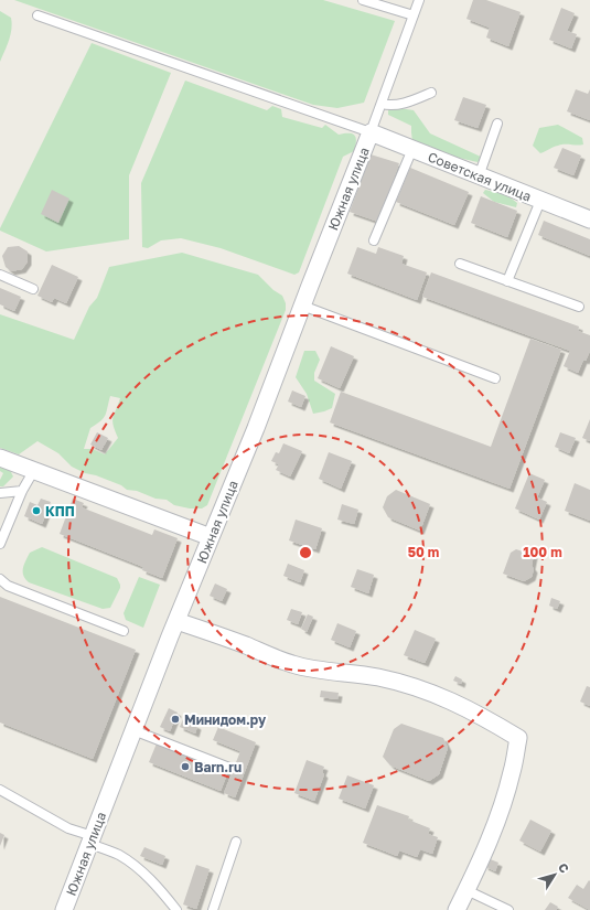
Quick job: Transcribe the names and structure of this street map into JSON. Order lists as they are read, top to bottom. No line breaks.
{"streets":{"street":["Советская улица","Южная улица"]},"crossings":[["Советская улица","Южная улица"]],"places":["КПП","Минидом.ру","Barn.ru"],"north":"top right","rings":["50 m","100 m"]}
